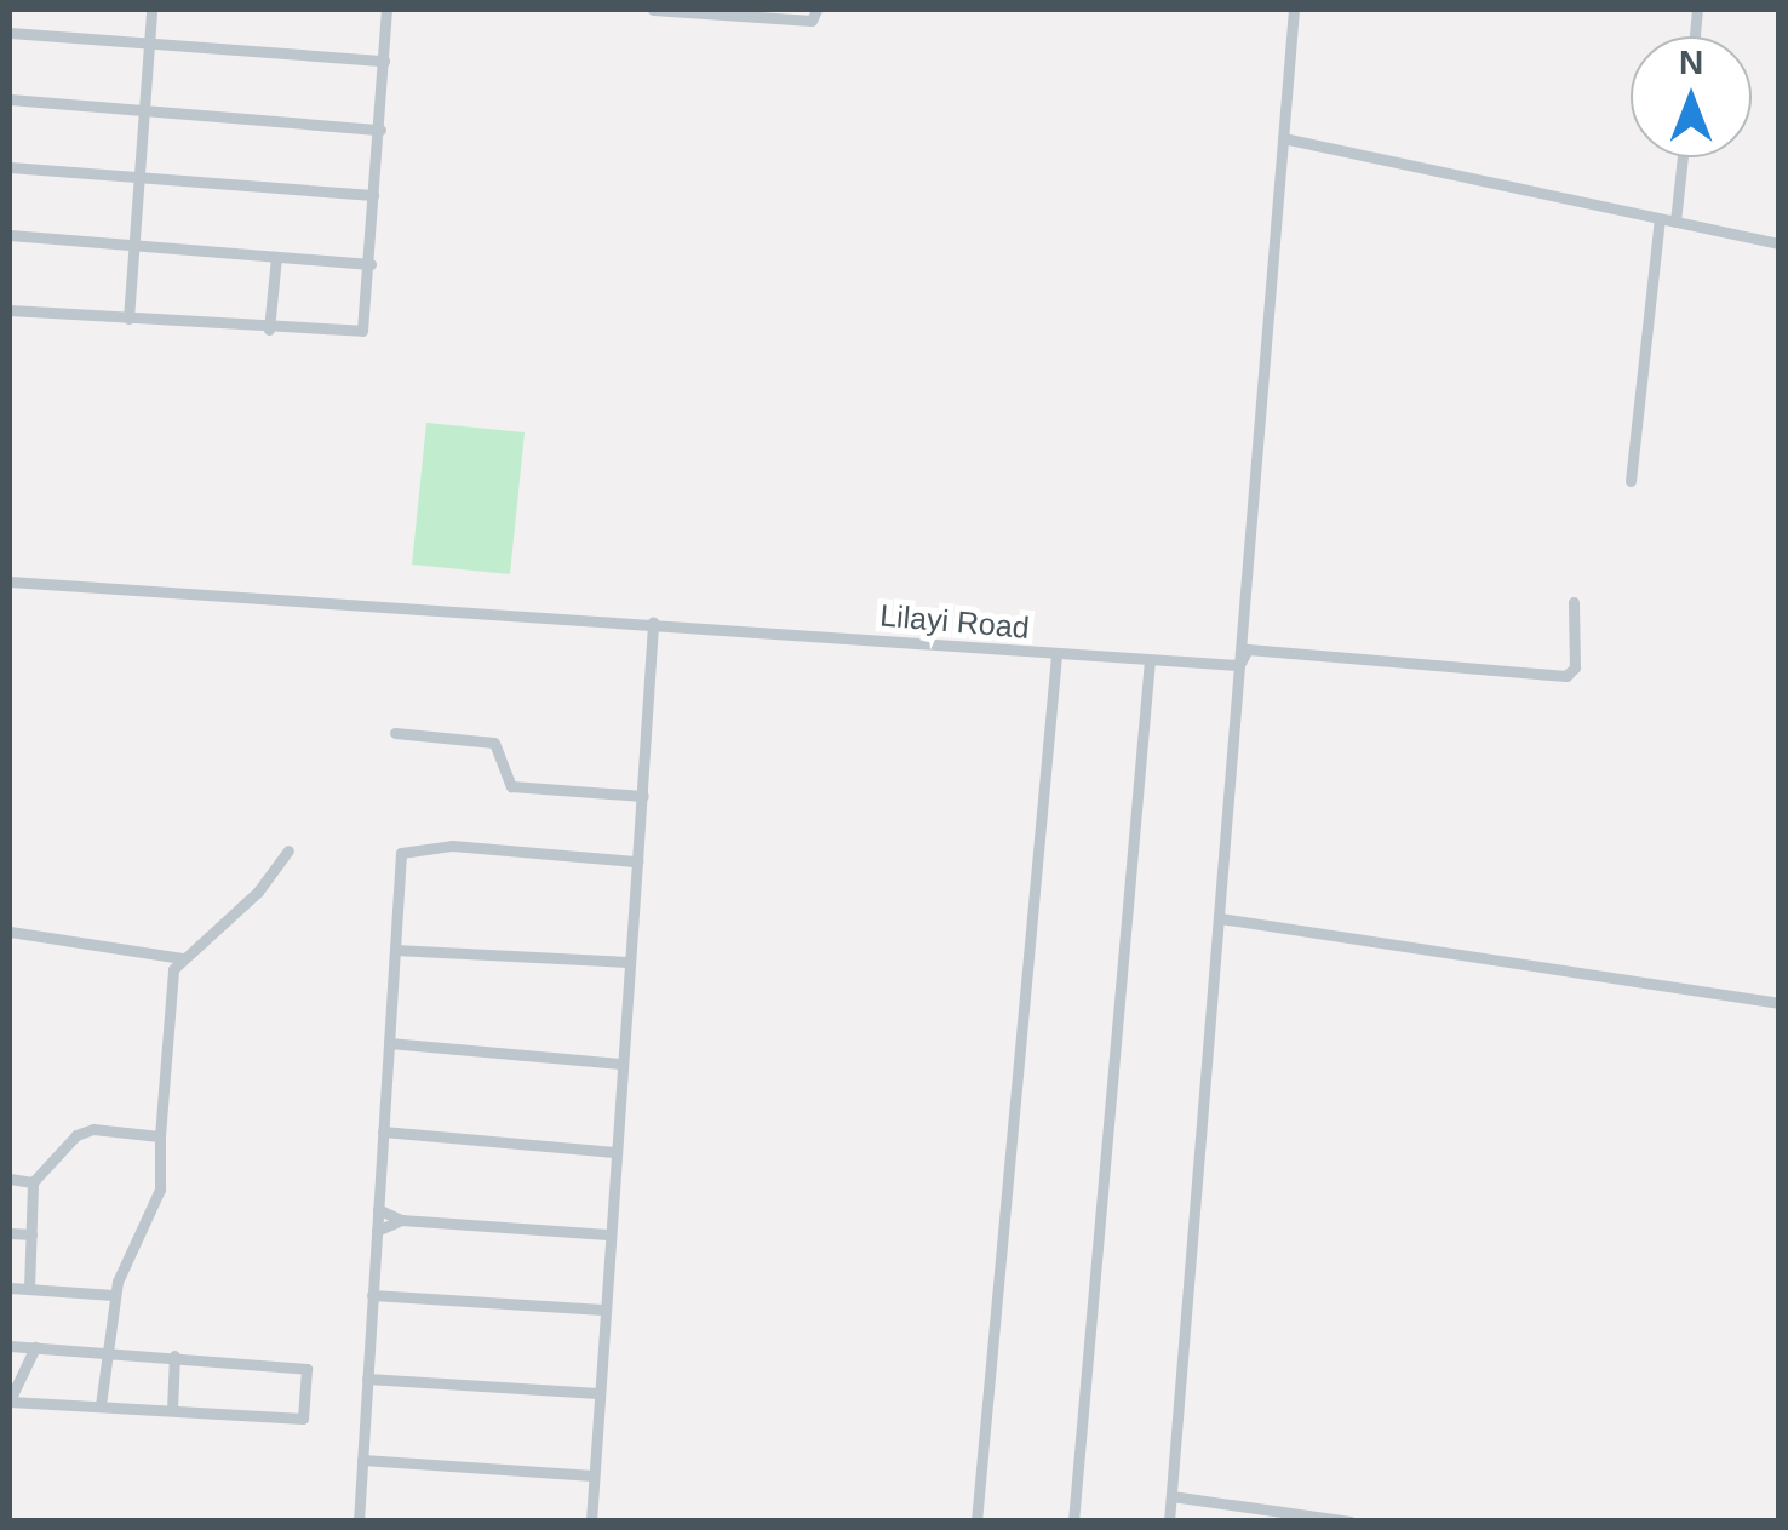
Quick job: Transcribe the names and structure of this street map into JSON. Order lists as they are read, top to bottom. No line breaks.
{"streets":{"street":["Lilayi Road"]},"north":"top"}
